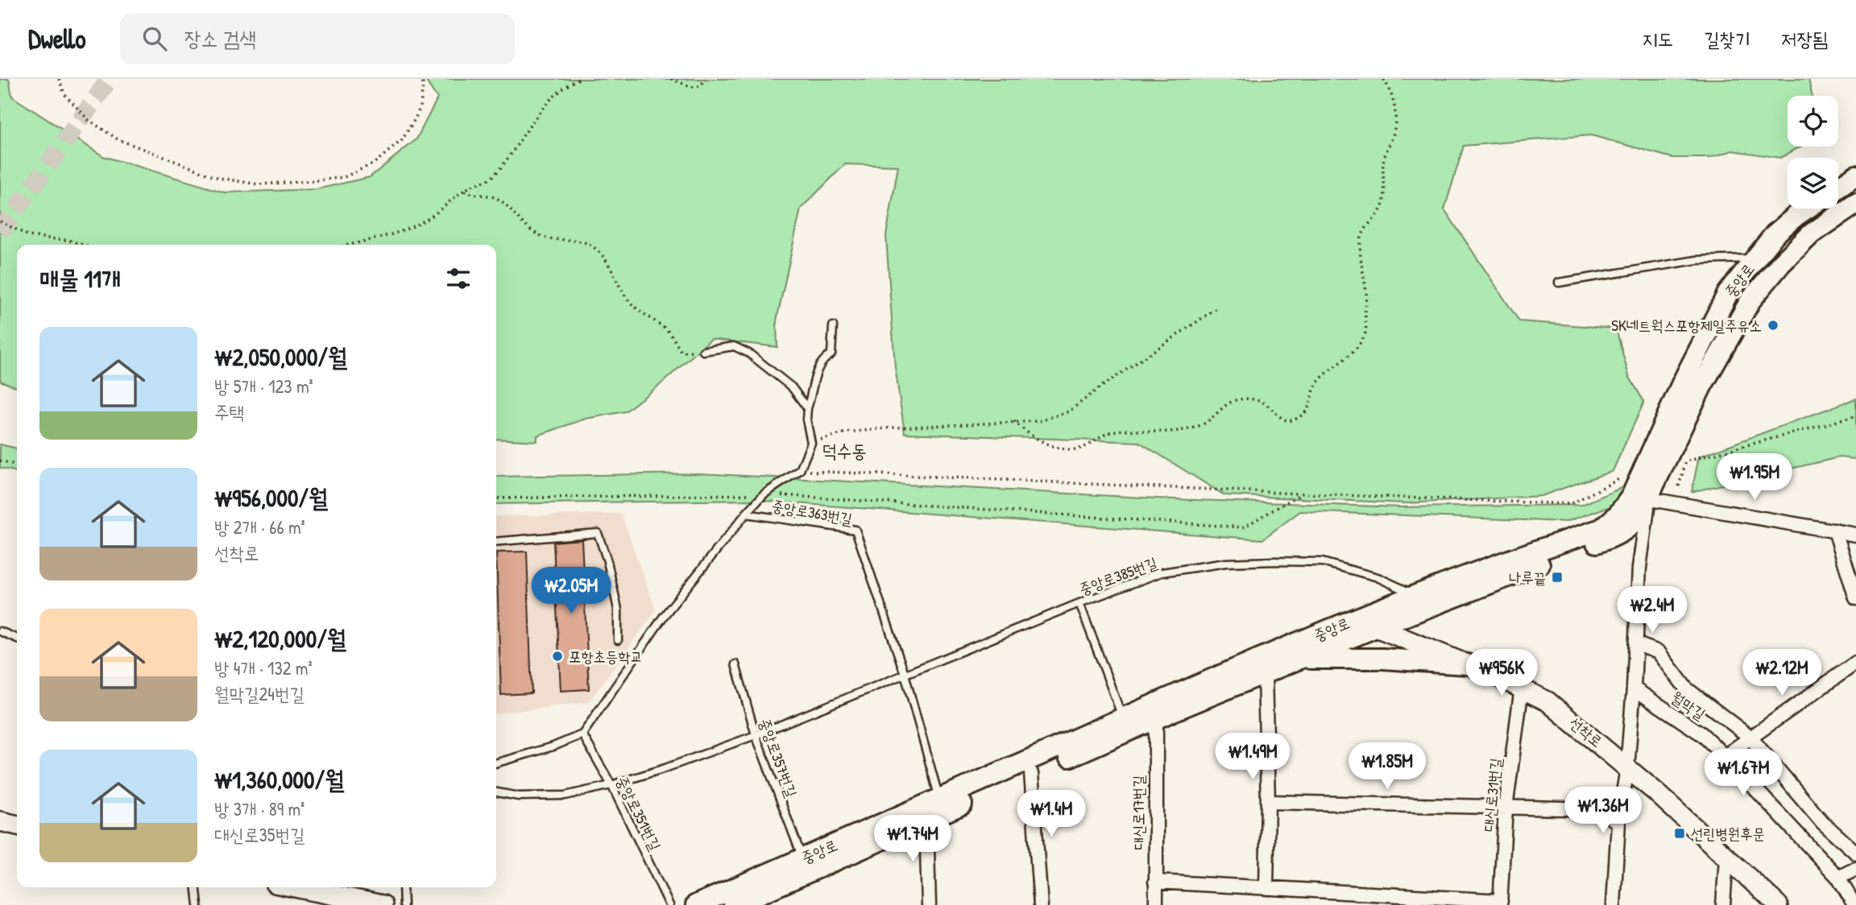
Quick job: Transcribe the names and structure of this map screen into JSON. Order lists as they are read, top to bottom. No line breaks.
{"streets":{"main road":["중앙로"],"street":["월막길","선착로","대신로31번길","대신로17번길"],"lane":["중앙로363번길","중앙로385번길","중앙로357번길","중앙로351번길"]},"crossings":[["중앙로","중앙로363번길"],["중앙로","중앙로385번길"],["중앙로","선착로"],["중앙로","중앙로357번길"],["중앙로","대신로17번길"],["중앙로363번길","중앙로385번길"],["중앙로385번길","중앙로357번길"],["중앙로385번길","중앙로351번길"],["선착로","대신로31번길"]],"districts":["덕수동"],"places":{"other":["SK네트웍스포항제일주유소","포항초등학교"],"transit":["나루끝","선린병원후문"]},"page":{"header":"Dwello","search":"장소 검색","nav":["지도","길찾기","저장됨"],"heading":"매물 11개","list":[{"name":"₩2,050,000/월","note":"방 5개 · 123 m² · 주택"},{"name":"₩956,000/월","note":"방 2개 · 66 m² · 선착로"},{"name":"₩2,120,000/월","note":"방 4개 · 132 m² · 월막길24번길"},{"name":"₩1,360,000/월","note":"방 3개 · 89 m² · 대신로35번길"}],"price":["₩1.95M","₩2.05M","₩2.4M","₩956K","₩2.12M","₩1.49M","₩1.85M","₩1.67M","₩1.36M","₩1.4M","₩1.74M"]}}
